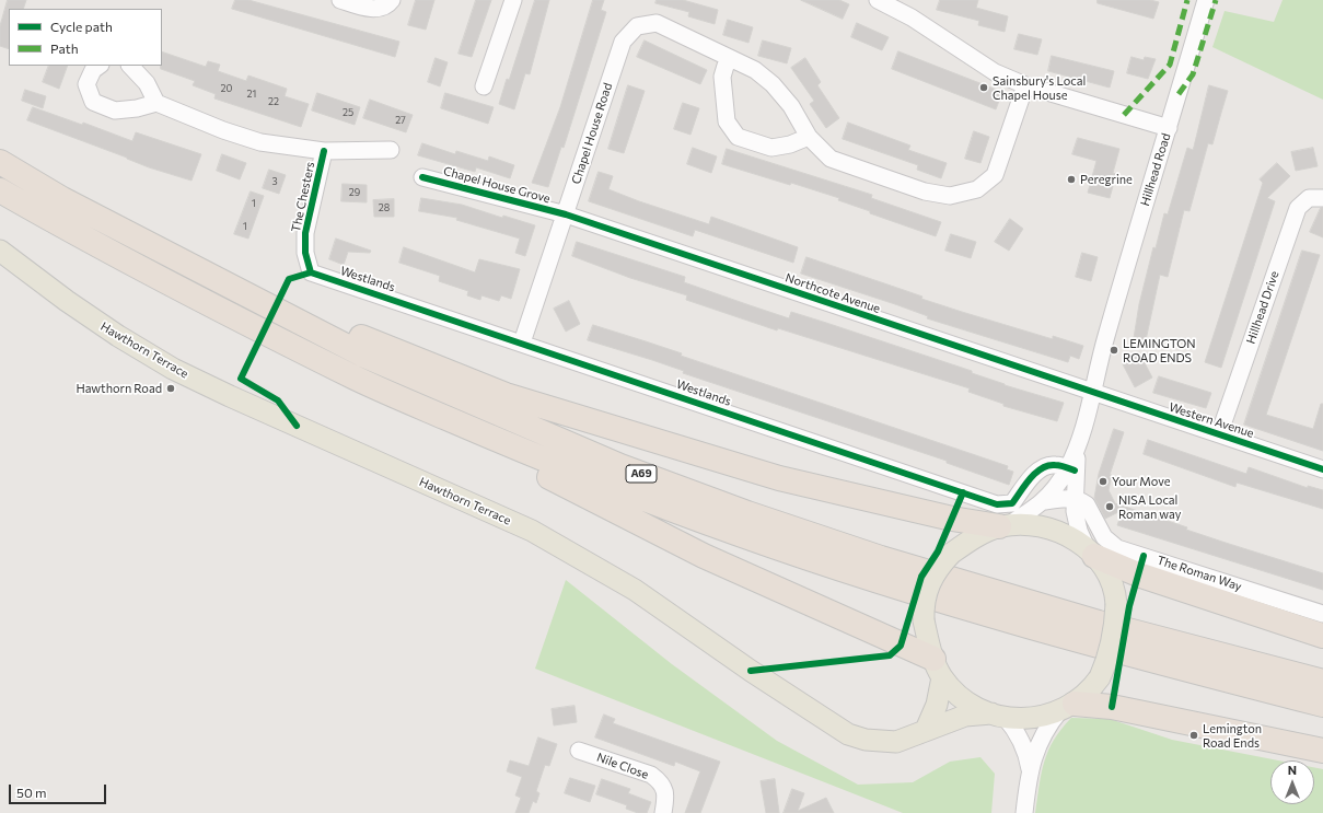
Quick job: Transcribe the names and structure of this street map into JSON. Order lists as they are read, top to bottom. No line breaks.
{"streets":{"highway":["A69"],"main road":["Hawthorn Terrace"],"street":["Chapel House Road","Hillhead Road","Chapel House Grove","The Chesters","Westlands","Northcote Avenue","Hillhead Drive","Western Avenue","The Roman Way","Nile Close"]},"crossings":[["Chapel House Road","Chapel House Grove"],["Chapel House Road","Westlands"],["Chapel House Road","Northcote Avenue"],["Hillhead Road","Westlands"],["Hillhead Road","Northcote Avenue"],["Hillhead Road","Western Avenue"],["Hillhead Road","The Roman Way"],["Chapel House Grove","Northcote Avenue"],["The Chesters","Westlands"],["Northcote Avenue","Western Avenue"],["Hillhead Drive","Western Avenue"]],"places":["Sainsbury's Local Chapel House","Peregrine","LEMINGTON ROAD ENDS","Hawthorn Road","Your Move","NISA Local Roman way","Lemington Road Ends"],"house_numbers":["20","21","22","25","27","3","29","1","28","1"],"legend":["Cycle path","Path"],"scale_bar":"50 m","north":"top"}
